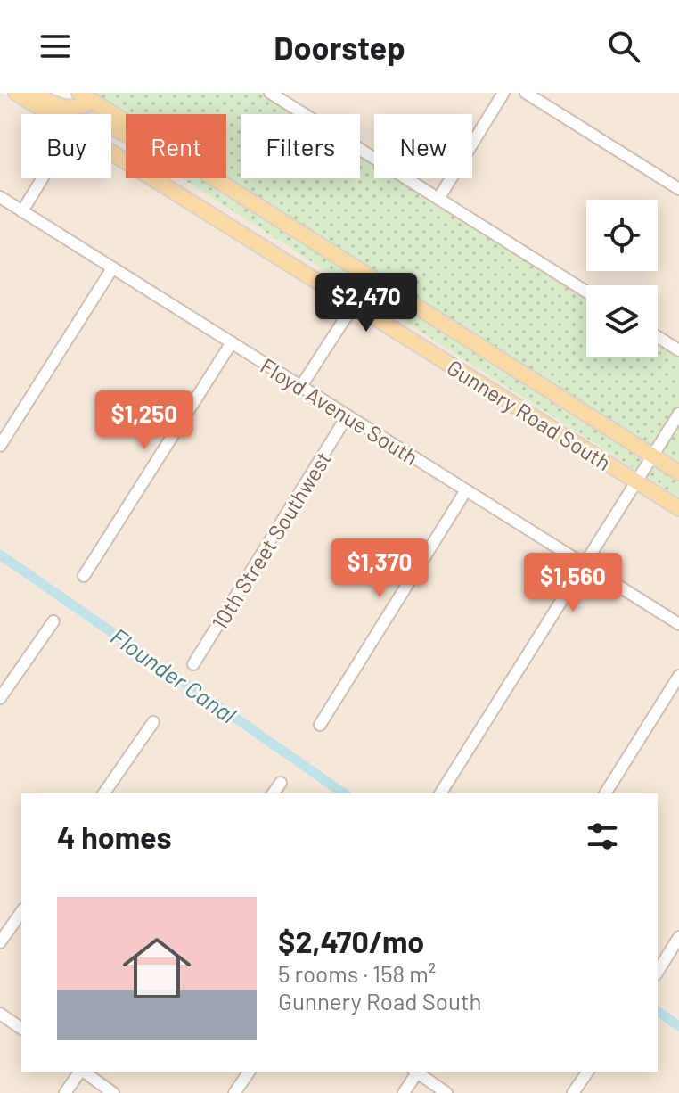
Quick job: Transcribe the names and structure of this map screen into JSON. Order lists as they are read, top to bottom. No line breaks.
{"streets":{"main road":["Gunnery Road South"],"street":["Floyd Avenue South","10th Street Southwest"]},"crossings":[["Floyd Avenue South","10th Street Southwest"]],"water":["Flounder Canal"],"page":{"header":"Doorstep","chip":["Buy","Rent","Filters","New"],"price":["$2,470","$1,250","$1,370","$1,560"],"heading":"4 homes","list":[{"name":"$2,470/mo","note":"5 rooms · 158 m² · Gunnery Road South"}]}}
